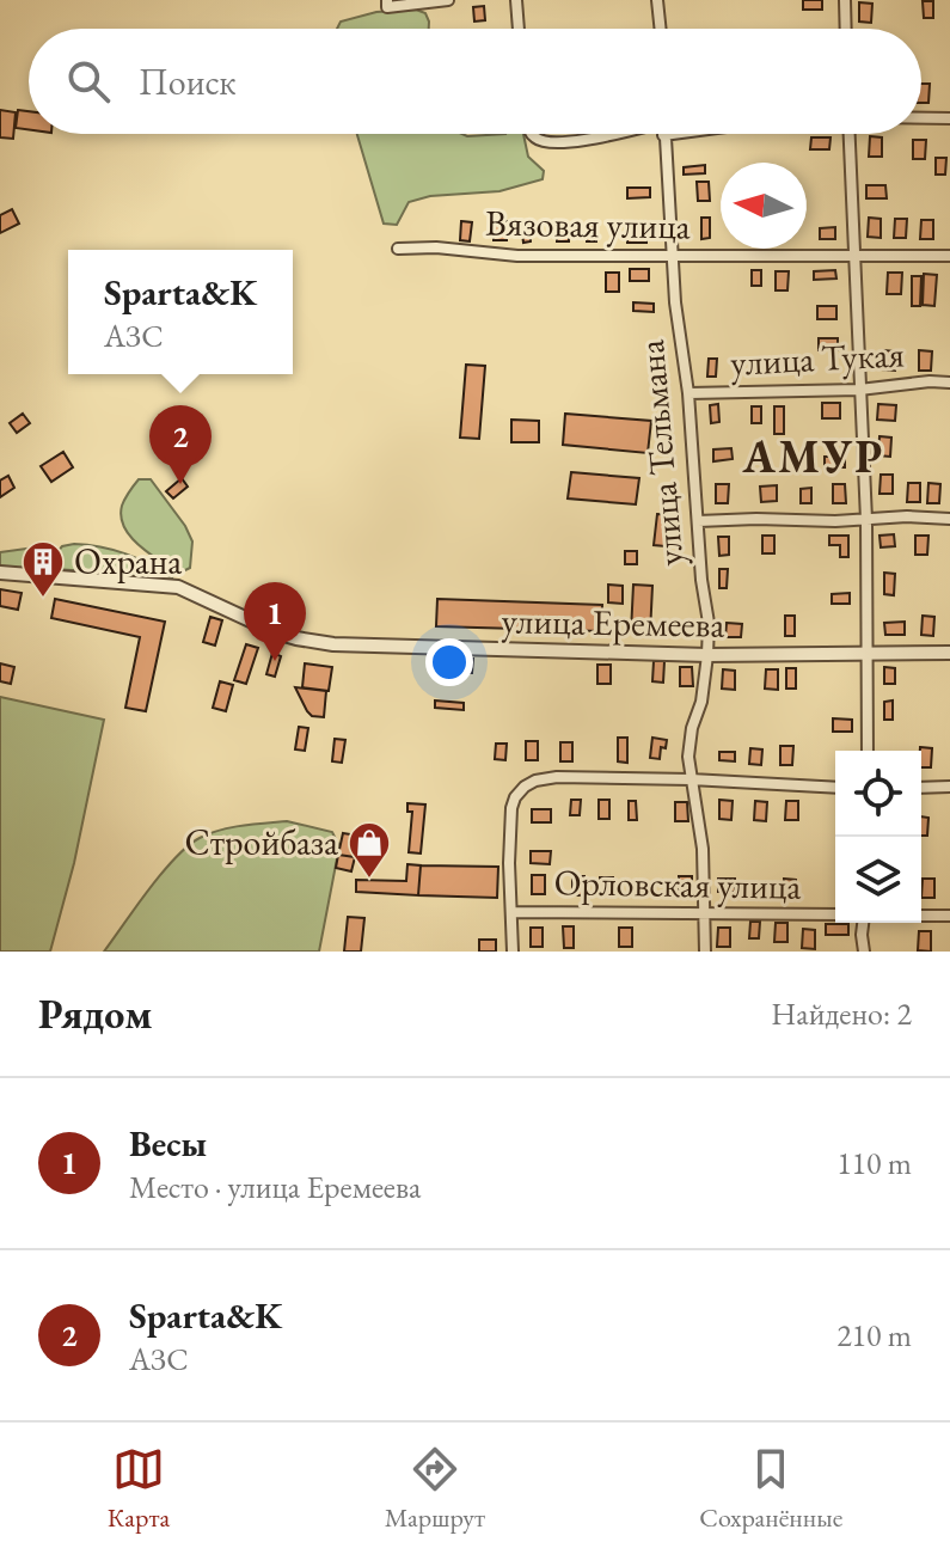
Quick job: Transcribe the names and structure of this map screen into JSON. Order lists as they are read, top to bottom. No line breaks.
{"streets":{"street":["Вязовая улица","улица Тукая","улица Тельмана","улица Еремеева","Орловская улица"]},"crossings":[["Вязовая улица","улица Тельмана"],["улица Тукая","улица Тельмана"],["улица Тельмана","улица Еремеева"],["улица Тельмана","Орловская улица"]],"districts":["АМУР"],"places":{"building":["Охрана"],"shop":["Стройбаза"]},"north":"left","page":{"search":"Поиск","popup":["Sparta&K","АЗС"],"pins":["2","1"],"heading":["Рядом","Найдено: 2"],"list":[{"mark":"1","name":"Весы","note":"Место · улица Еремеева","value":"110 m"},{"mark":"2","name":"Sparta&K","note":"АЗС","value":"210 m"}],"nav":["Карта","Маршрут","Сохранённые"]}}
